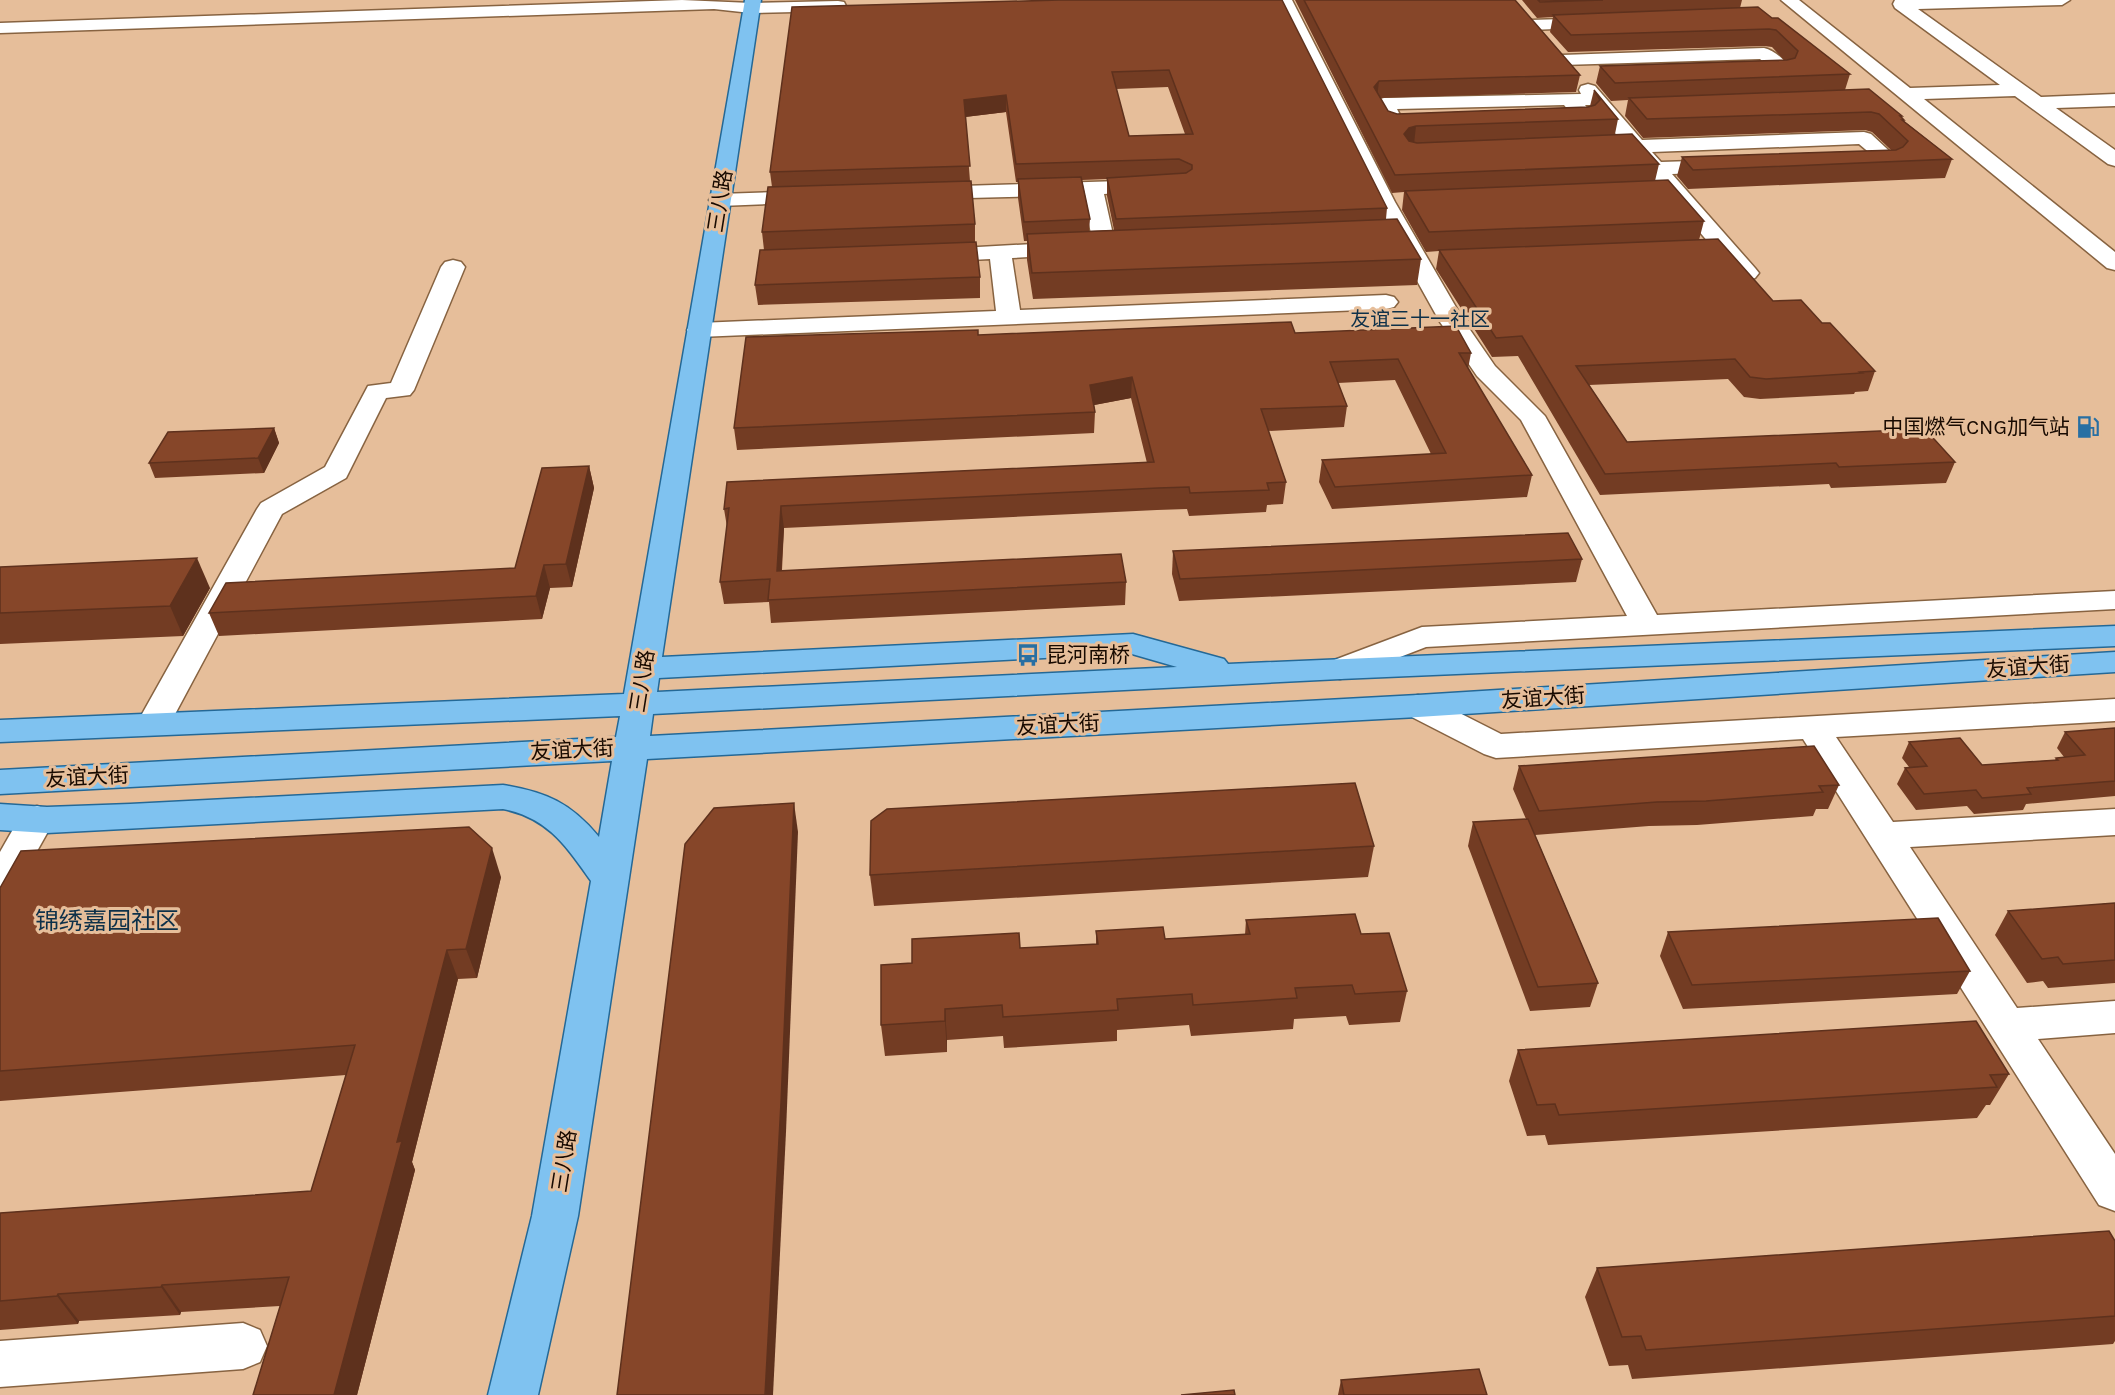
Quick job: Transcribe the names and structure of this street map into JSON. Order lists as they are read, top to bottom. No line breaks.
{"streets":{"main road":["三八路","友谊大街"]},"crossings":[["三八路","友谊大街"]],"districts":["友谊三十一社区","锦绣嘉园社区"],"places":{"fuel station":["中国燃气CNG加气站"],"bus stop":["昆河南桥"]}}
